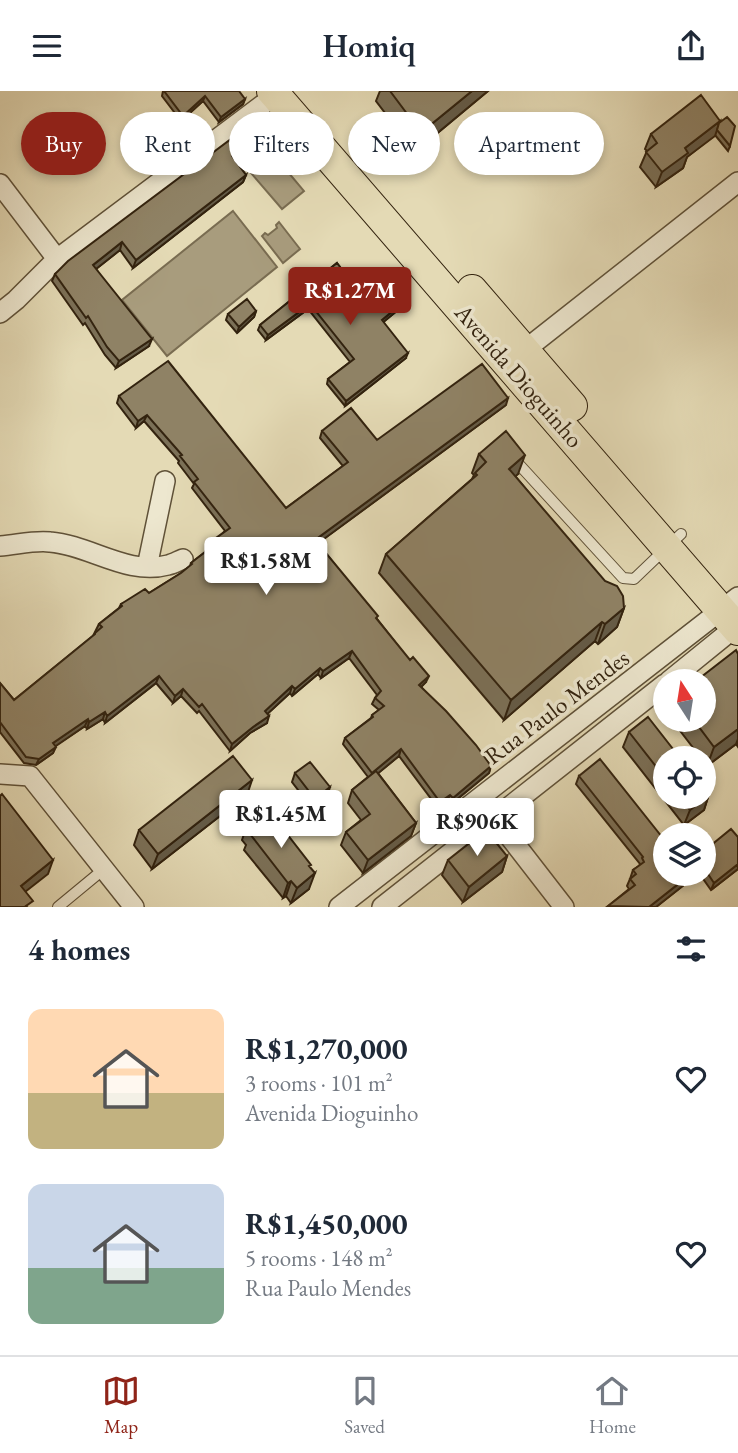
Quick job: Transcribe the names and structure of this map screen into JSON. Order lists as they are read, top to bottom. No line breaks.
{"streets":{"main road":["Avenida Dioguinho"],"street":["Rua Paulo Mendes"]},"crossings":[["Avenida Dioguinho","Rua Paulo Mendes"]],"north":"top","page":{"header":"Homiq","chip":["Buy","Rent","Filters","New","Apartment"],"price":["R$1.27M","R$1.58M","R$1.45M","R$906K"],"heading":"4 homes","list":[{"name":"R$1,270,000","note":"3 rooms · 101 m² · Avenida Dioguinho"},{"name":"R$1,450,000","note":"5 rooms · 148 m² · Rua Paulo Mendes"}],"tabs":["Map","Saved","Home"]}}
